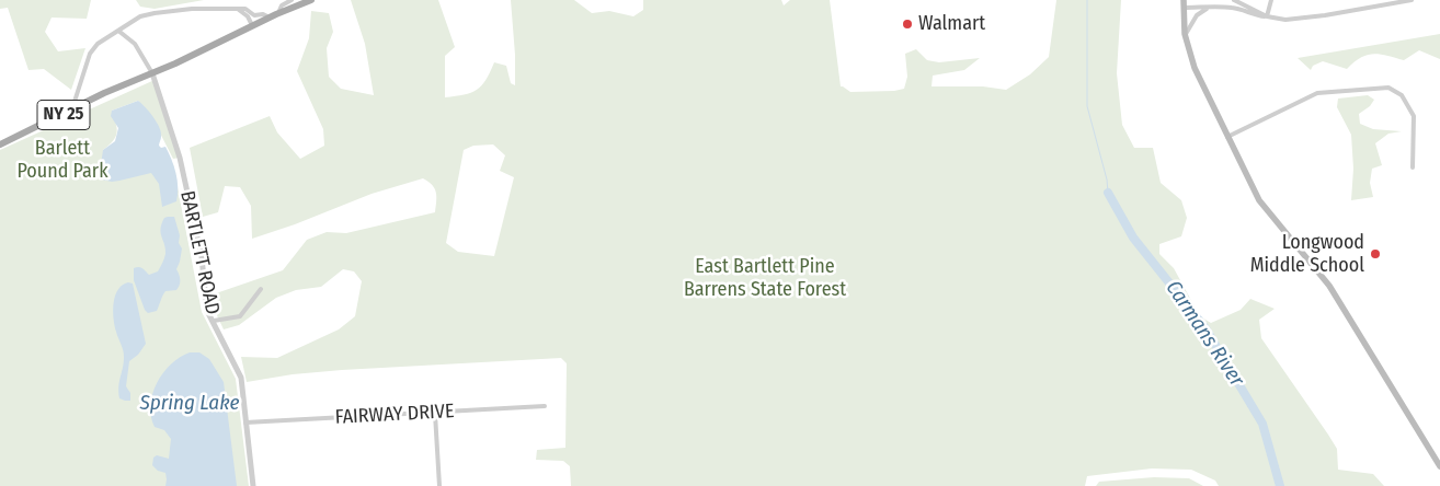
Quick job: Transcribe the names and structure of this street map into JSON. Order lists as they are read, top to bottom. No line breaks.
{"streets":{"main road":["NY 25"],"street":["BARTLETT ROAD","FAIRWAY DRIVE"]},"crossings":[["NY 25","BARTLETT ROAD"],["BARTLETT ROAD","FAIRWAY DRIVE"]],"water":["Carmans River","Spring Lake"],"parks":["Barlett Pound Park","East Bartlett Pine Barrens State Forest"],"places":["Walmart","Longwood Middle School"]}
